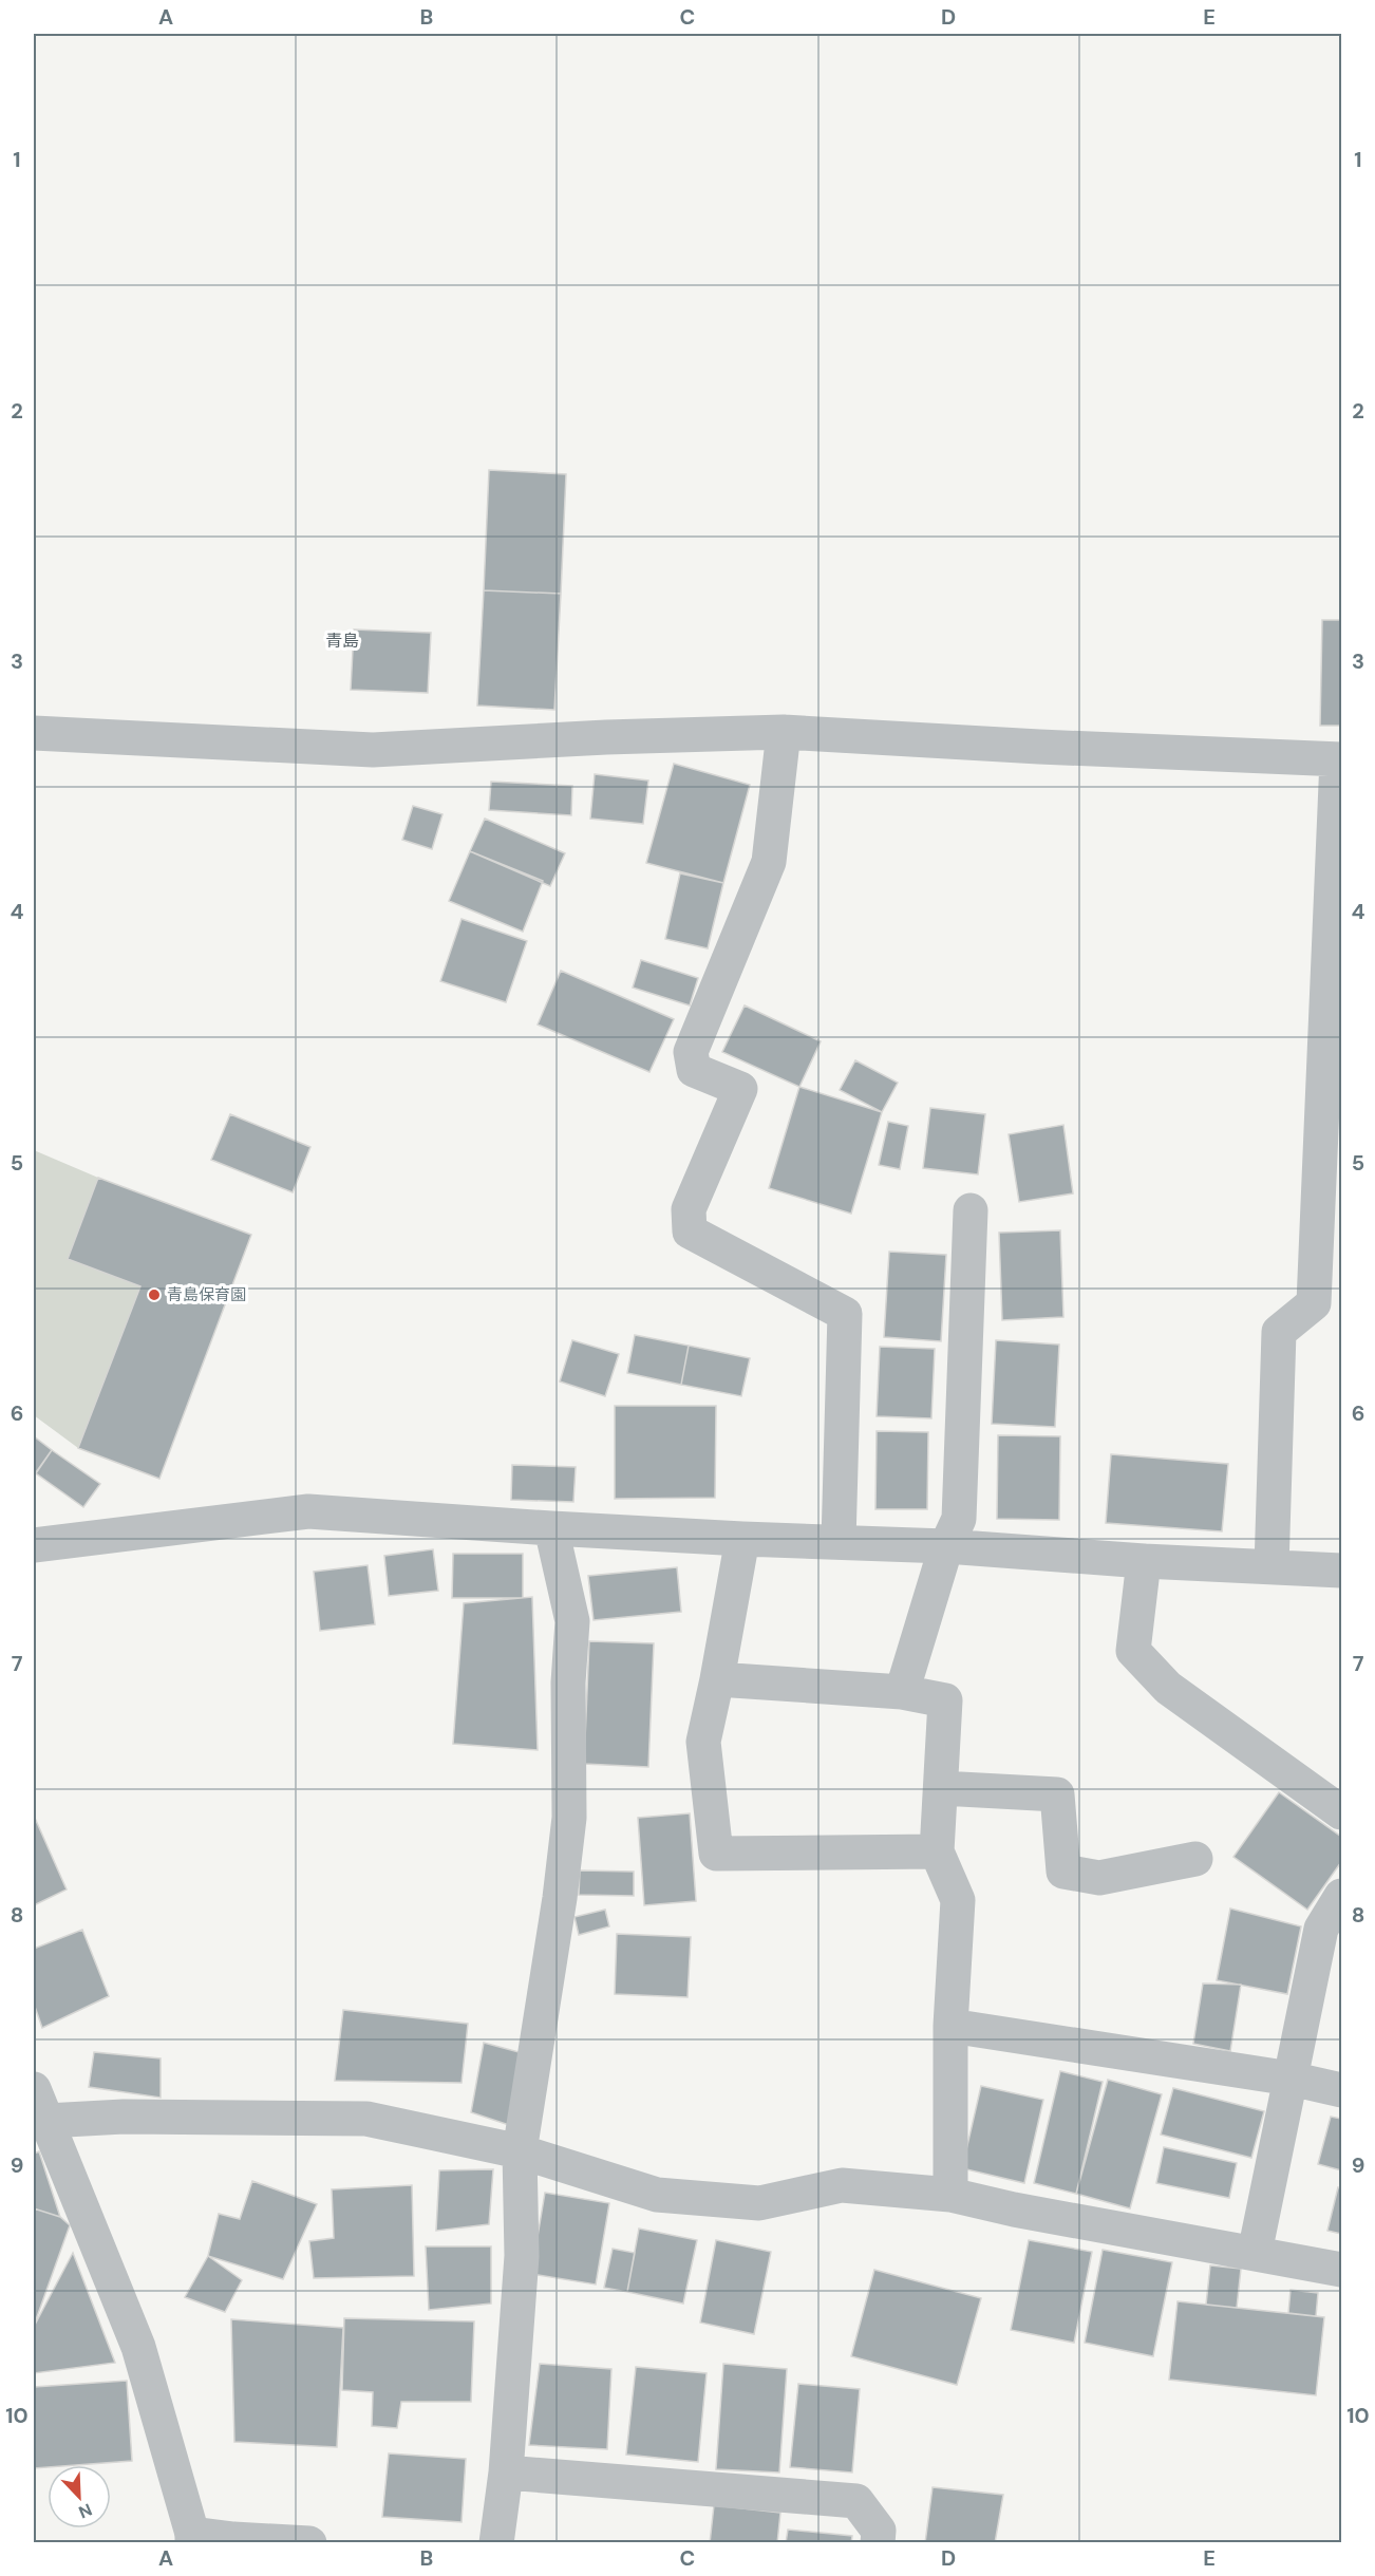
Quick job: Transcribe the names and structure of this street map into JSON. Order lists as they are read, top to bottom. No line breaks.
{"districts":["青島"],"places":["青島保育園"],"north":"bottom right","grid":{"columns":["A","B","C","D","E"],"rows":["1","2","3","4","5","6","7","8","9","10"]}}
